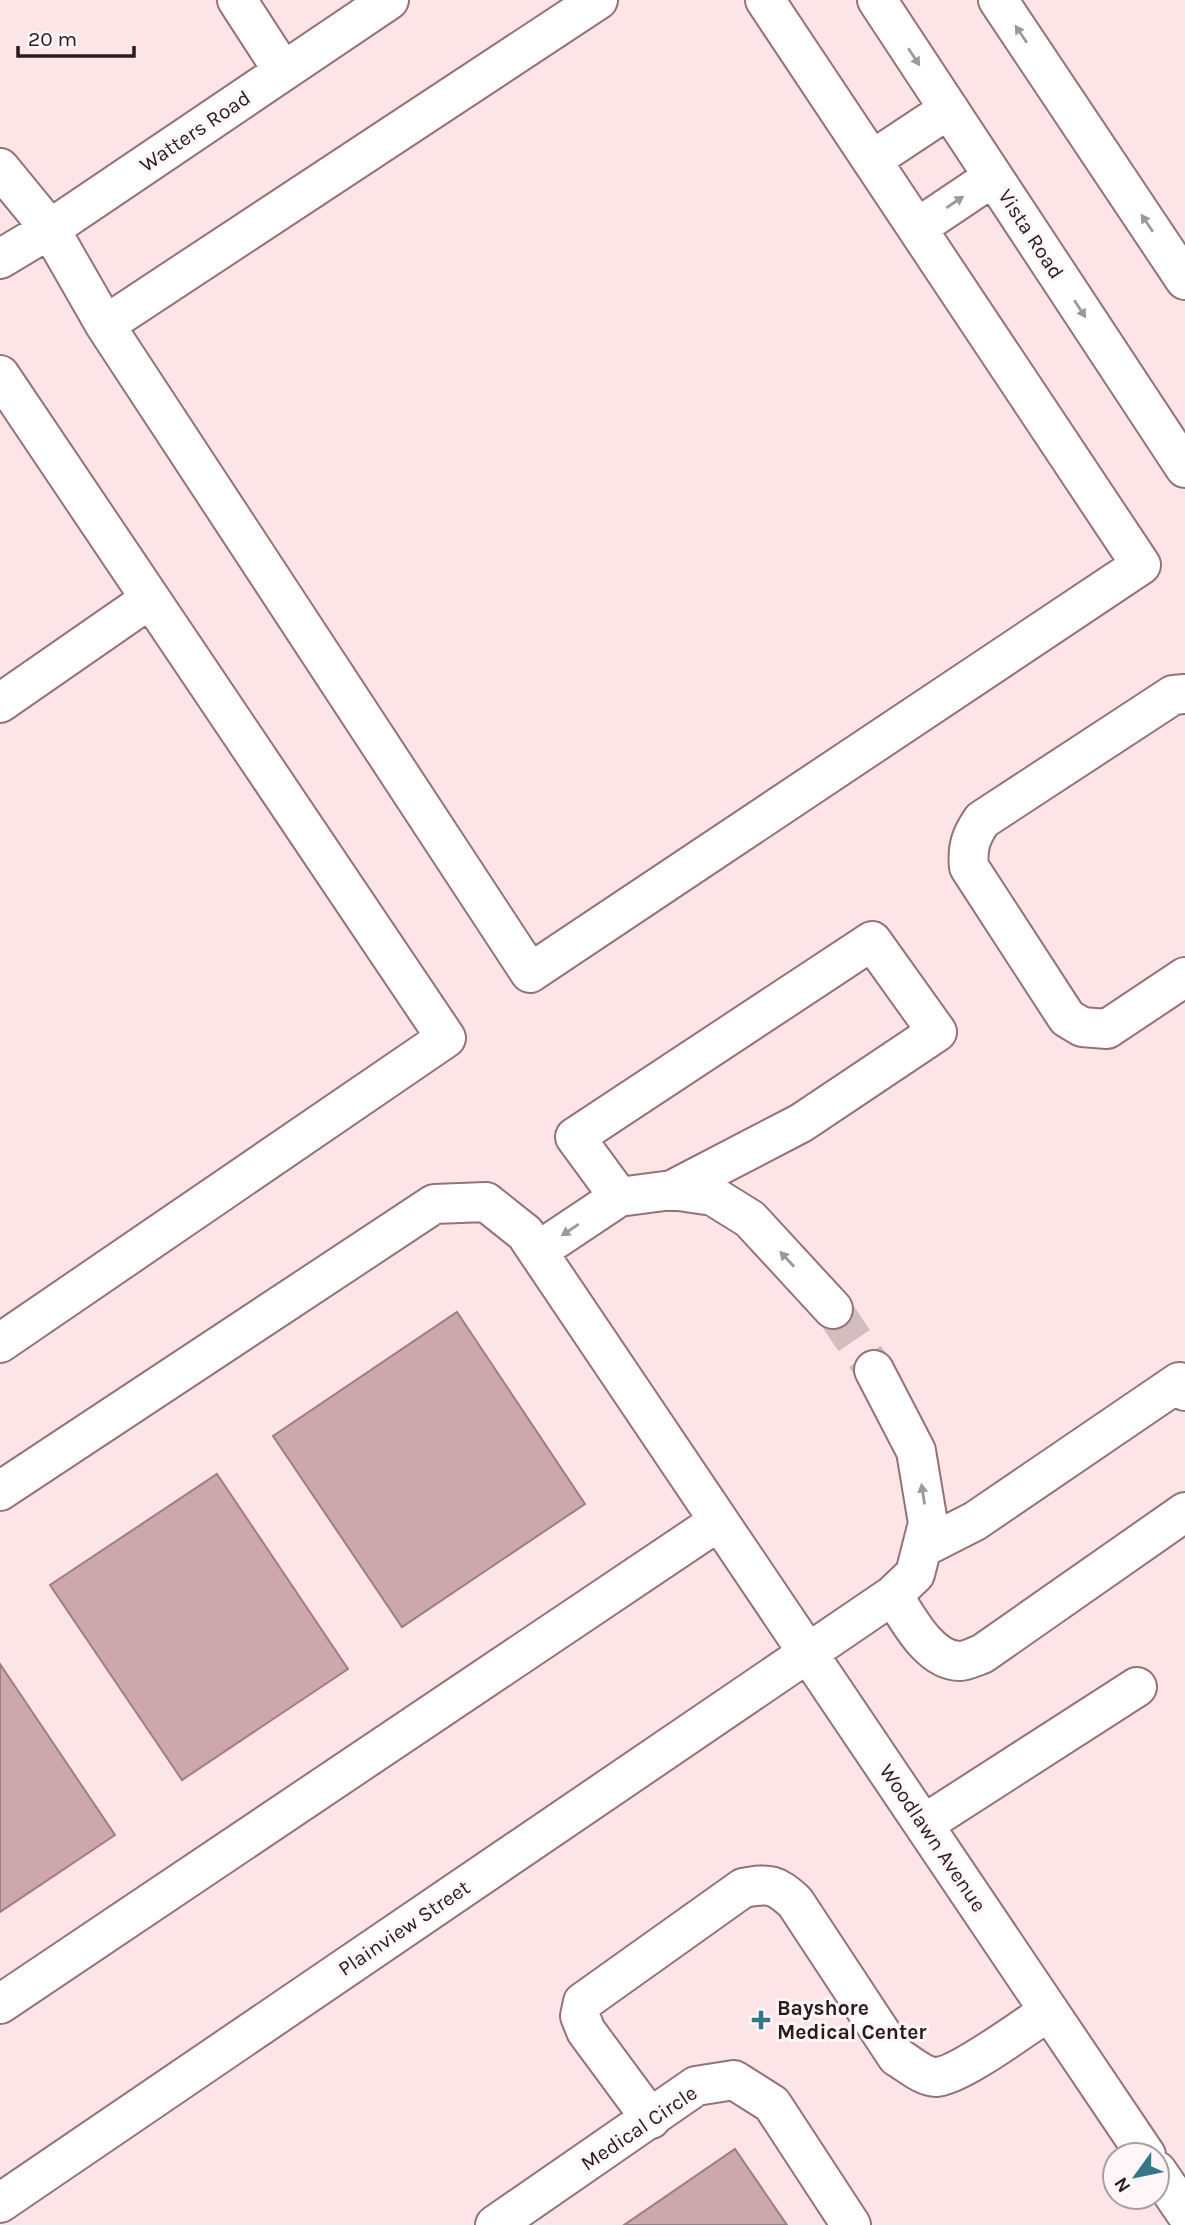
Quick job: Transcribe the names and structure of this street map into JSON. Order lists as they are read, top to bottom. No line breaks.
{"streets":{"street":["Watters Road","Vista Road","Woodlawn Avenue","Plainview Street","Medical Circle"]},"crossings":[["Woodlawn Avenue","Plainview Street"]],"places":{"health":["Bayshore Medical Center"]},"scale_bar":"20 m","north":"bottom left"}
